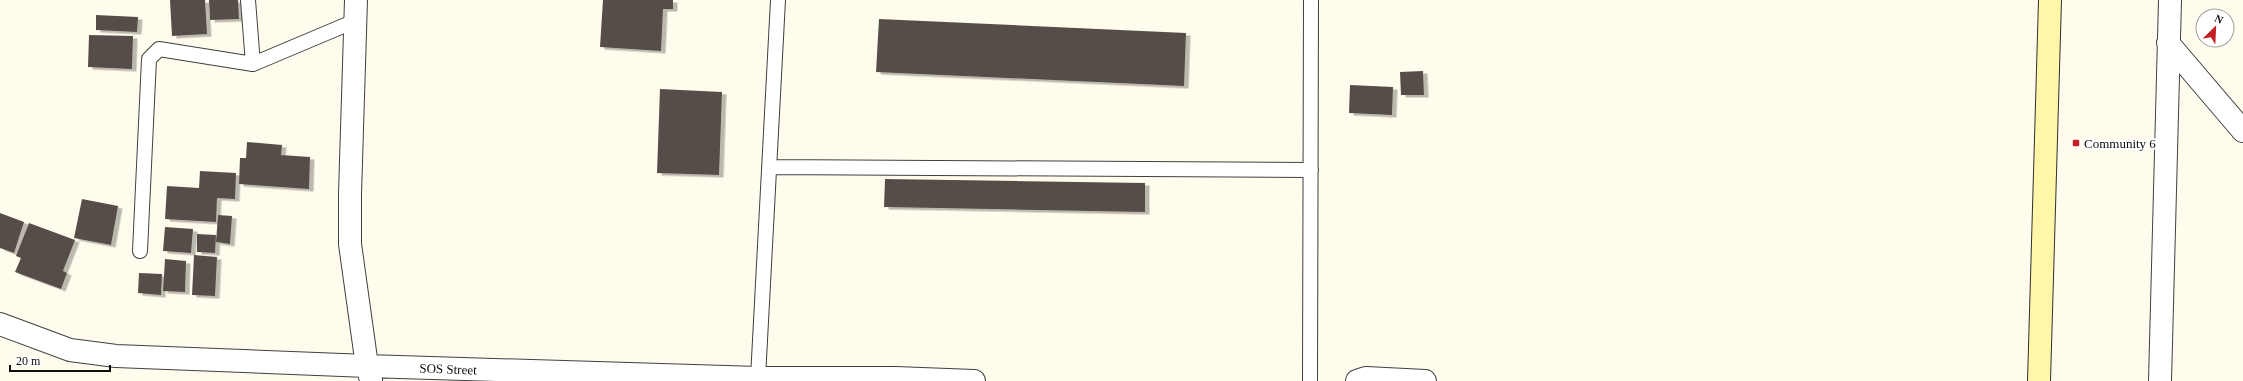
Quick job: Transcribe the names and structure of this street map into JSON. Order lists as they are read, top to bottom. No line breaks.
{"streets":{"street":["SOS Street"]},"places":{"transit":["Community 6"]},"scale_bar":"20 m","north":"top right"}
